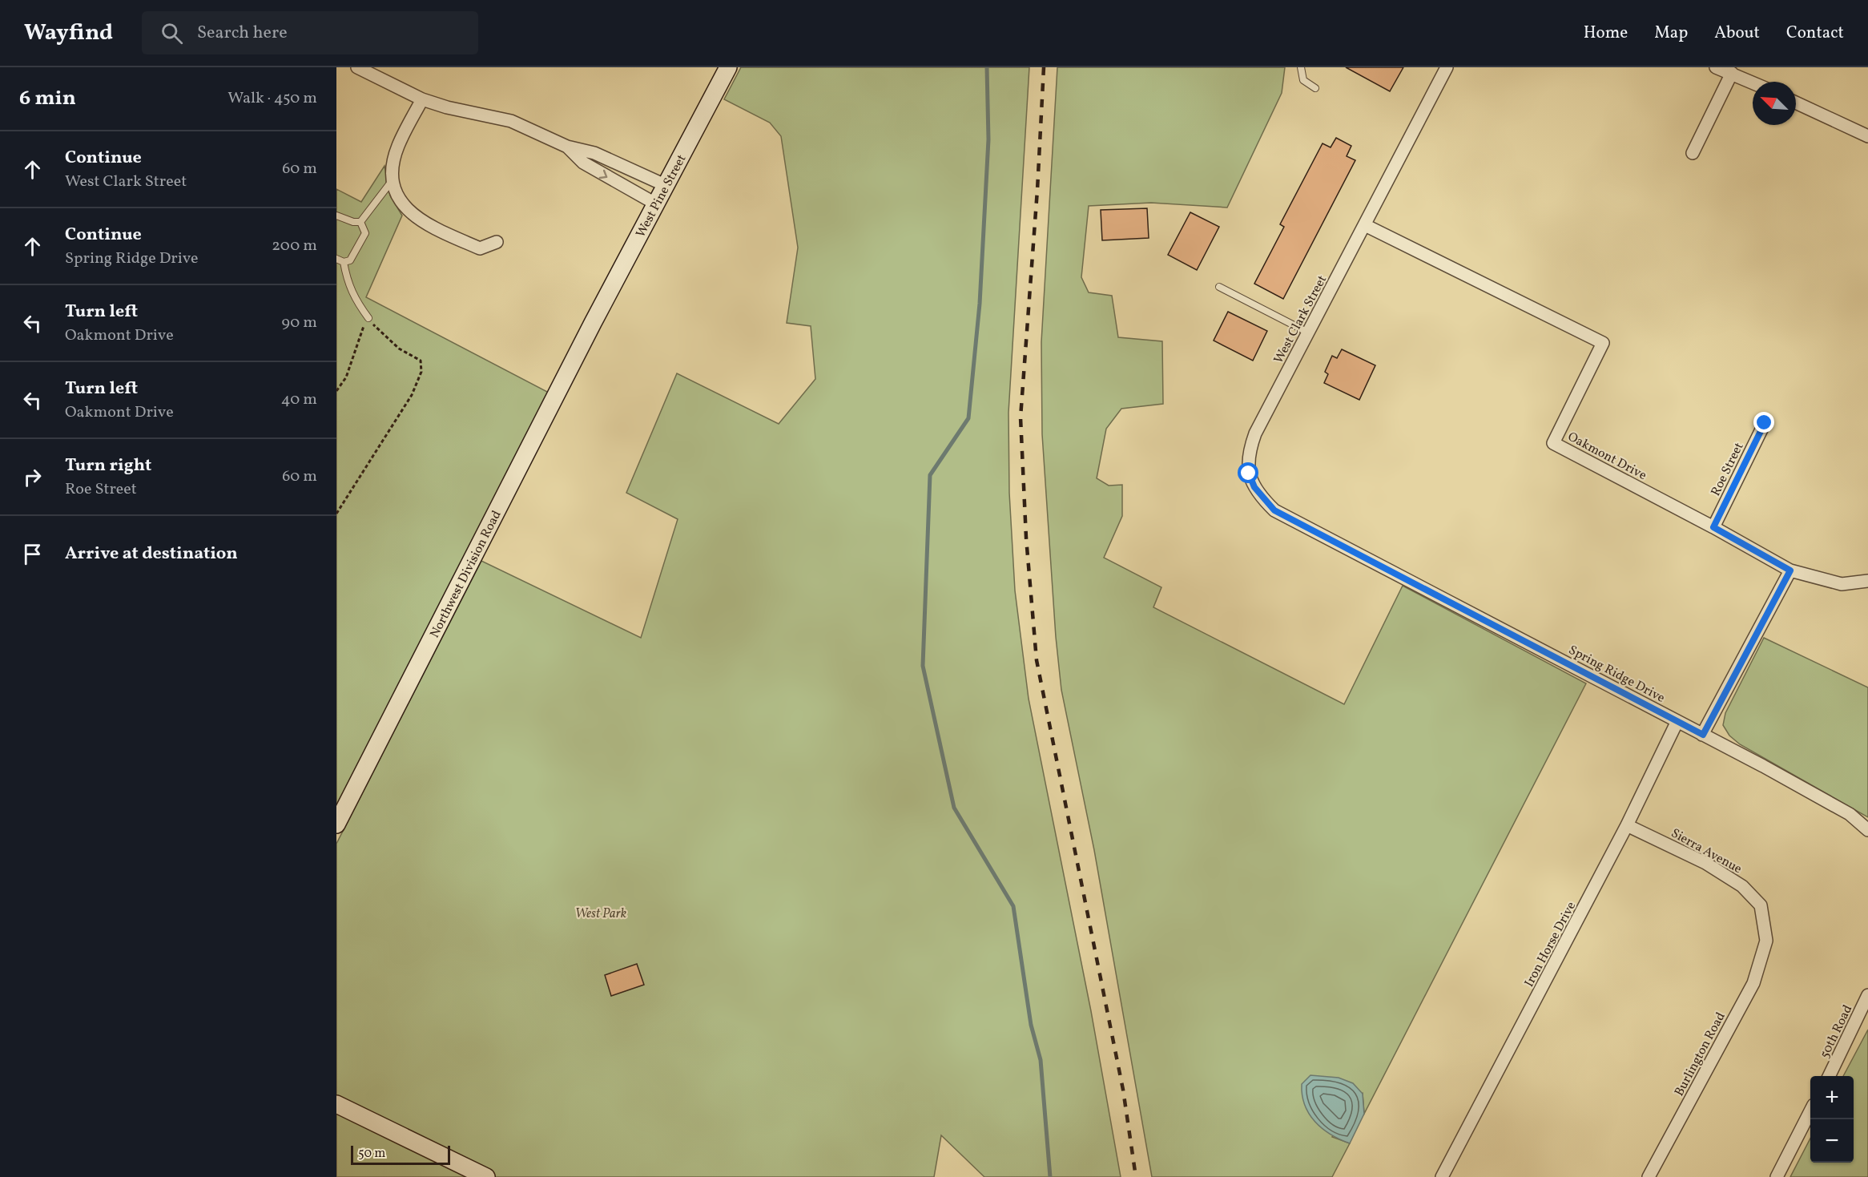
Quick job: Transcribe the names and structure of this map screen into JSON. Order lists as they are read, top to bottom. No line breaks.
{"streets":{"street":["West Pine Street","West Clark Street","Oakmont Drive","Roe Street","Northwest Division Road","Spring Ridge Drive","Sierra Avenue","Iron Horse Drive","50th Road","Burlington Road"]},"crossings":[["West Pine Street","Northwest Division Road"],["West Clark Street","Oakmont Drive"],["West Clark Street","Spring Ridge Drive"],["Oakmont Drive","Roe Street"],["Spring Ridge Drive","Iron Horse Drive"],["Sierra Avenue","Iron Horse Drive"],["Sierra Avenue","Burlington Road"]],"parks":["West Park"],"scale_bar":"50 m","north":"top left","page":{"header":"Wayfind","search":"Search here","nav":["Home","Map","About","Contact"],"heading":["6 min","Walk · 450 m"],"list":[["Continue","West Clark Street","60 m"],["Continue","Spring Ridge Drive","200 m"],["Turn left","Oakmont Drive","90 m"],["Turn left","Oakmont Drive","40 m"],["Turn right","Roe Street","60 m"],"Arrive at destination"],"map_buttons":["+","−"],"scale":"50 m"}}
